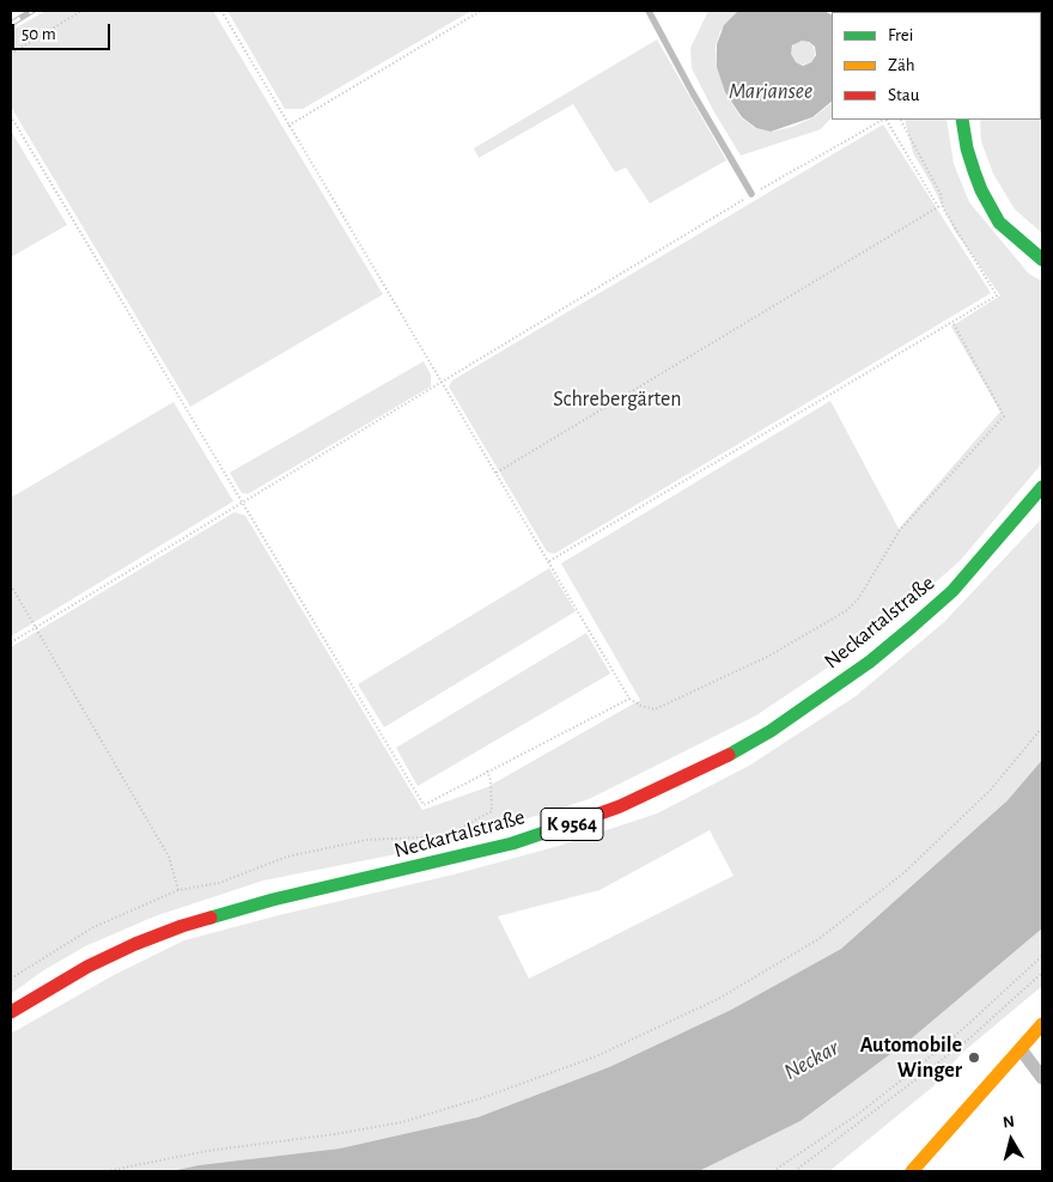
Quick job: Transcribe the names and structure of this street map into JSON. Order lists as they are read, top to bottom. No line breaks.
{"streets":{"main road":["Neckartalstraße","K 9564"]},"water":["Mariansee","Neckar"],"parks":["Schrebergärten"],"places":["Automobile Winger"],"legend":["Frei","Zäh","Stau"],"scale_bar":"50 m","north":"top"}
